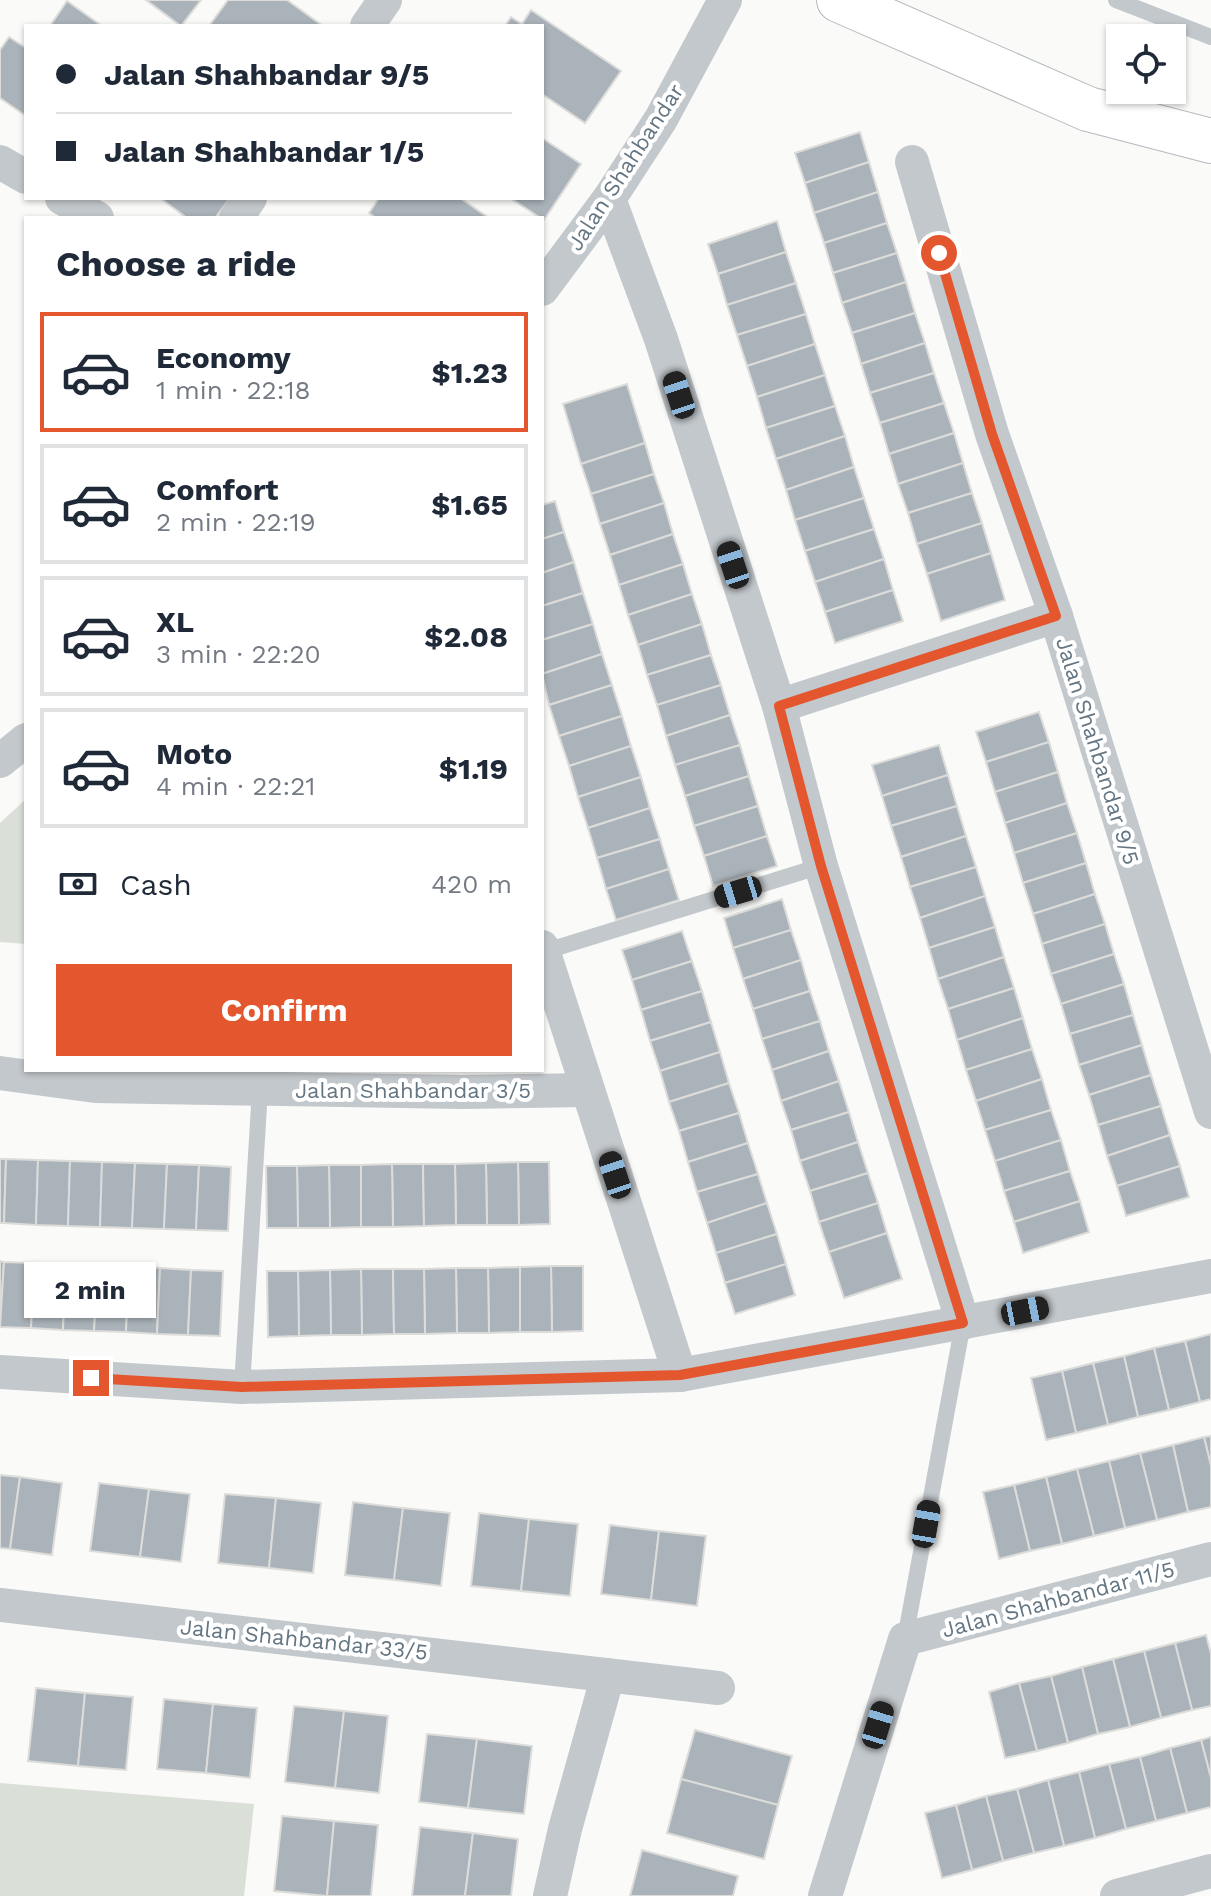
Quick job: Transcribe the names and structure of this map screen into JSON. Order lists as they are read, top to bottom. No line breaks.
{"streets":{"street":["Jalan Shahbandar","Jalan Shahbandar 9/5","Jalan Shahbandar 3/5","Jalan Shahbandar 11/5","Jalan Shahbandar 33/5"]},"page":{"banner":["Jalan Shahbandar 9/5","Jalan Shahbandar 1/5"],"heading":"Choose a ride","list":[{"name":"Economy","note":"1 min · 22:18","value":"$1.23"},{"name":"Comfort","note":"2 min · 22:19","value":"$1.65"},{"name":"XL","note":"3 min · 22:20","value":"$2.08"},{"name":"Moto","note":"4 min · 22:21","value":"$1.19"}],"pay":["Cash","420 m"],"buttons":"Confirm","bubble":"2 min"}}
